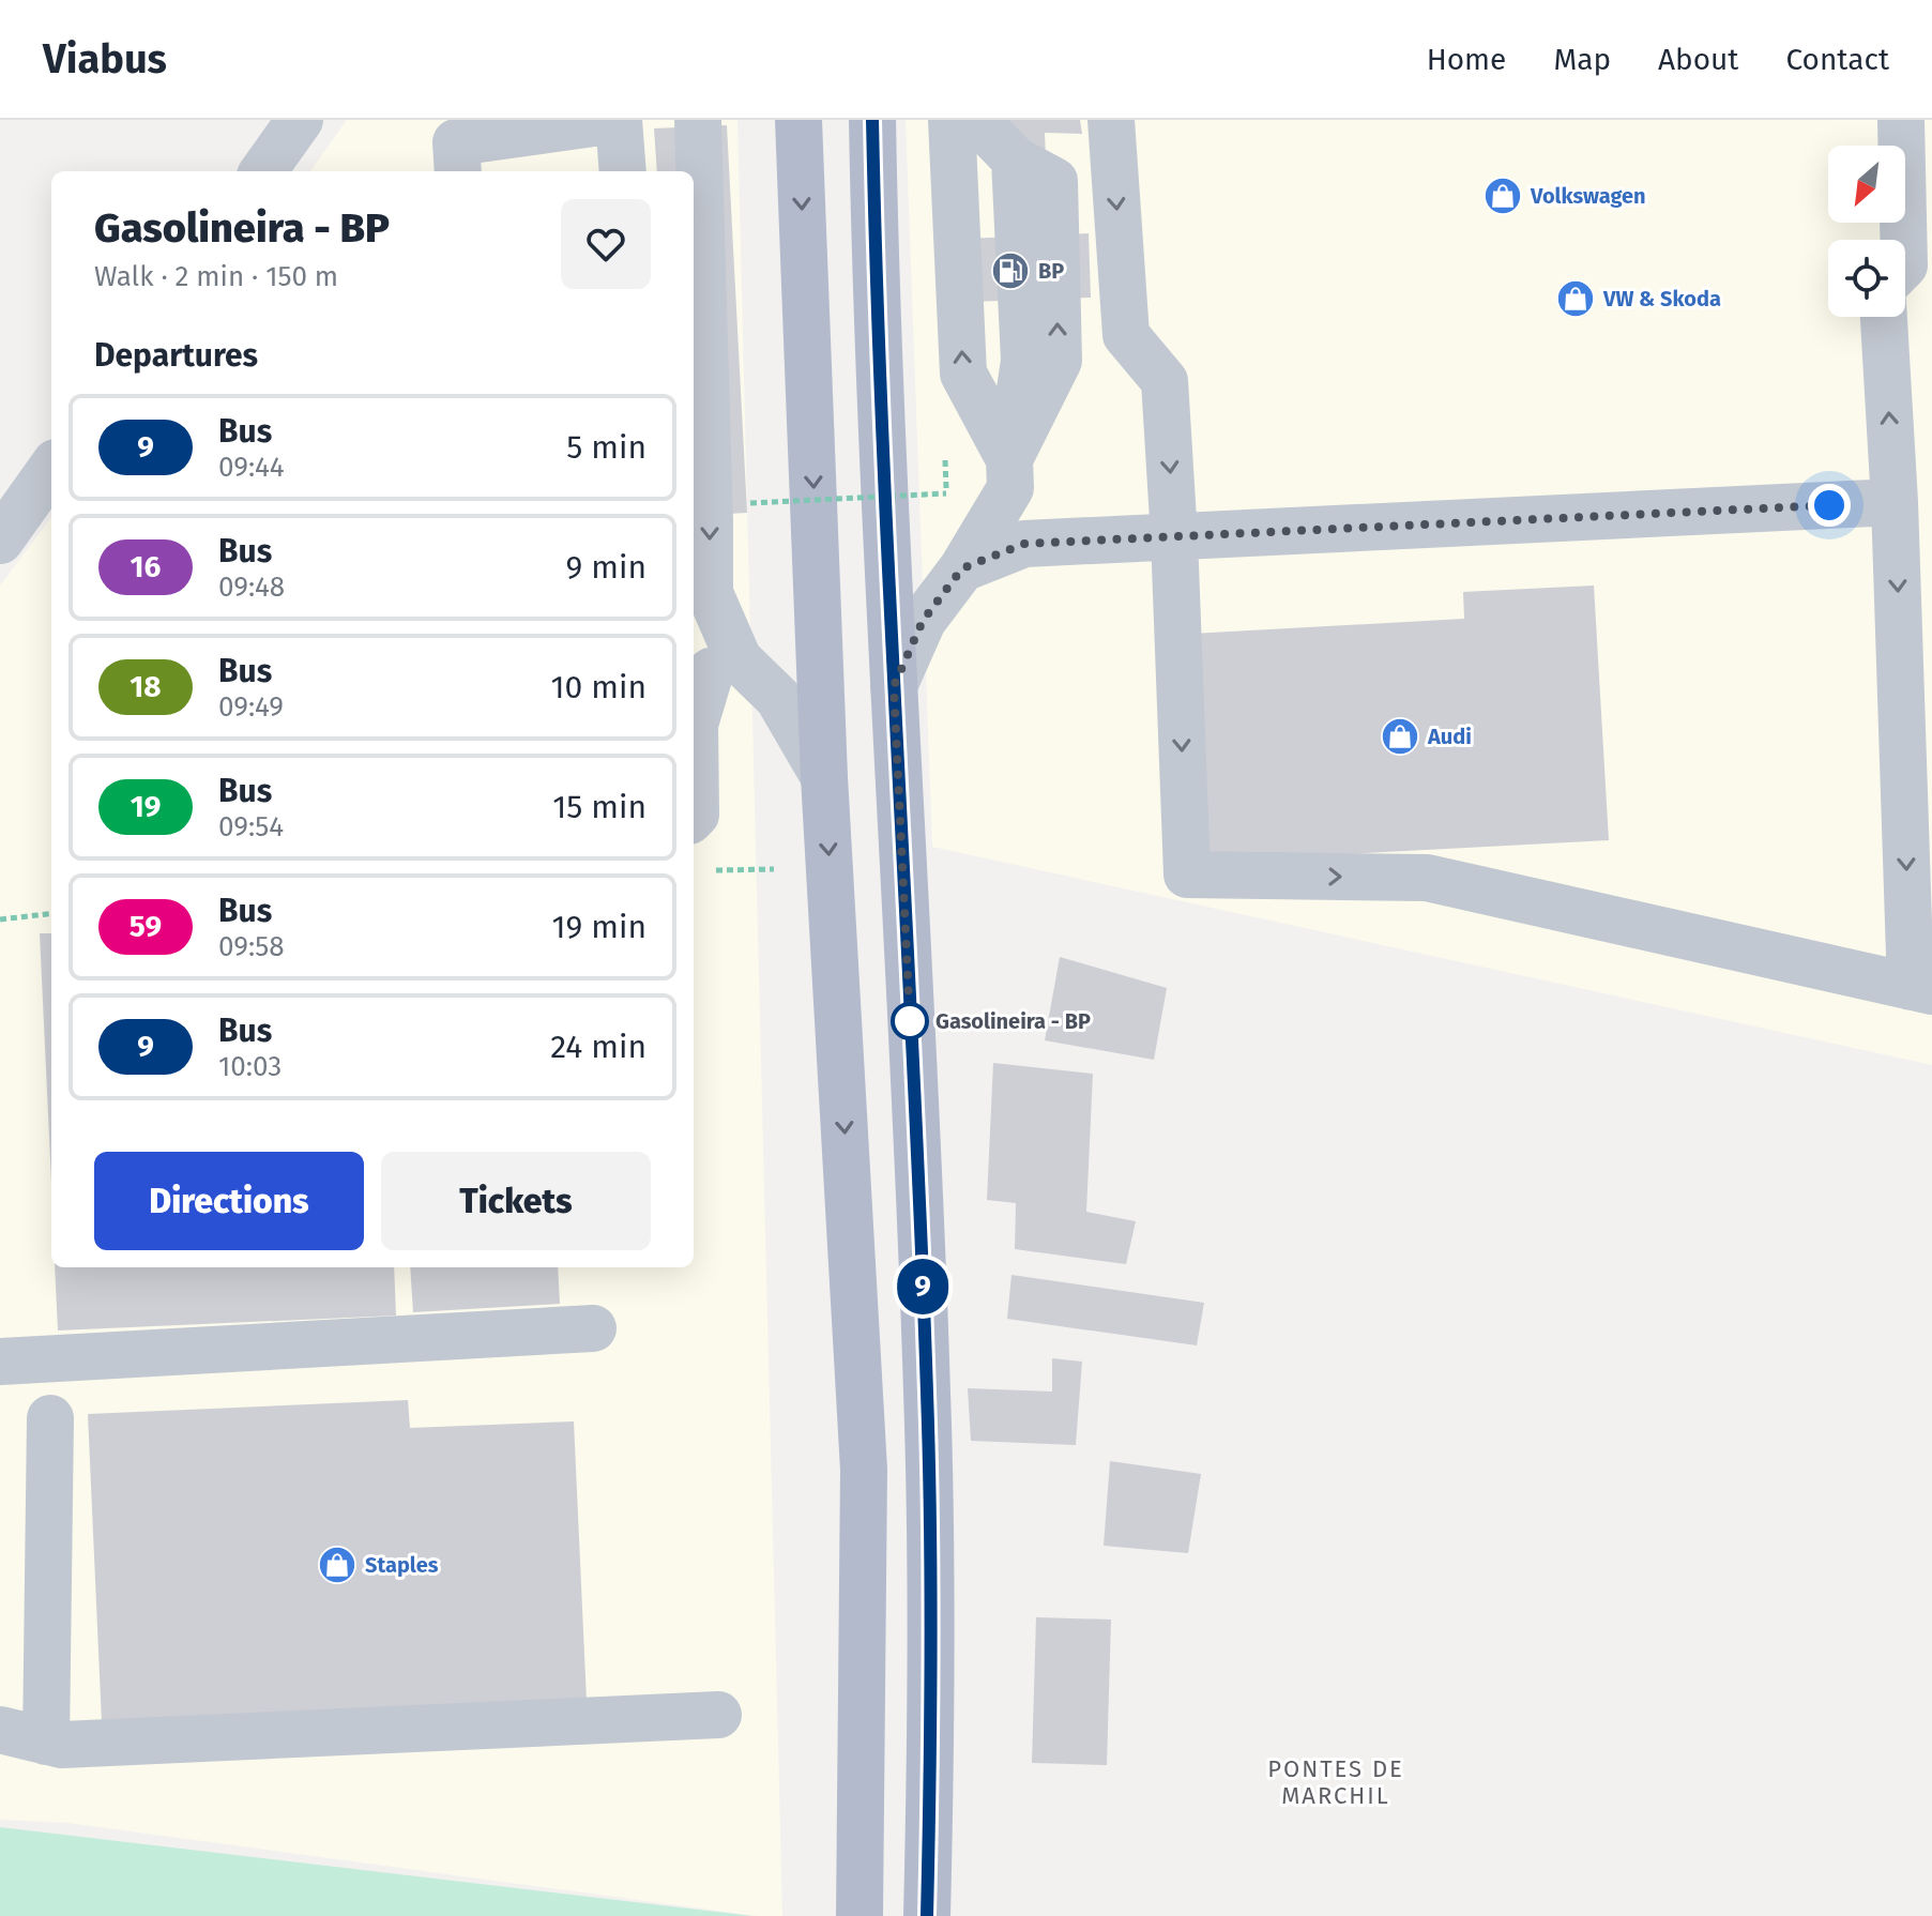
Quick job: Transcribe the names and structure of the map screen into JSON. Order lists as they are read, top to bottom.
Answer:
{
  "districts": ["PONTES DE MARCHIL"],
  "places": {
    "shop": [
      "Volkswagen",
      "VW & Skoda",
      "Audi",
      "Staples"
    ],
    "fuel station": ["BP"],
    "other": ["Gasolineira - BP"]
  },
  "lines": ["bus line 9"],
  "north": "bottom left",
  "page": {
    "header": "Viabus",
    "nav": [
      "Home",
      "Map",
      "About",
      "Contact"
    ],
    "on_map": "9",
    "heading": [
      ["Gasolineira - BP", "Walk · 2 min · 150 m"],
      "Departures"
    ],
    "list": [
      {
        "mark": "9",
        "name": "Bus",
        "note": "09:44",
        "value": "5 min"
      },
      {
        "mark": "16",
        "name": "Bus",
        "note": "09:48",
        "value": "9 min"
      },
      {
        "mark": "18",
        "name": "Bus",
        "note": "09:49",
        "value": "10 min"
      },
      {
        "mark": "19",
        "name": "Bus",
        "note": "09:54",
        "value": "15 min"
      },
      {
        "mark": "59",
        "name": "Bus",
        "note": "09:58",
        "value": "19 min"
      },
      {
        "mark": "9",
        "name": "Bus",
        "note": "10:03",
        "value": "24 min"
      }
    ],
    "buttons": ["Directions", "Tickets"]
  }
}
